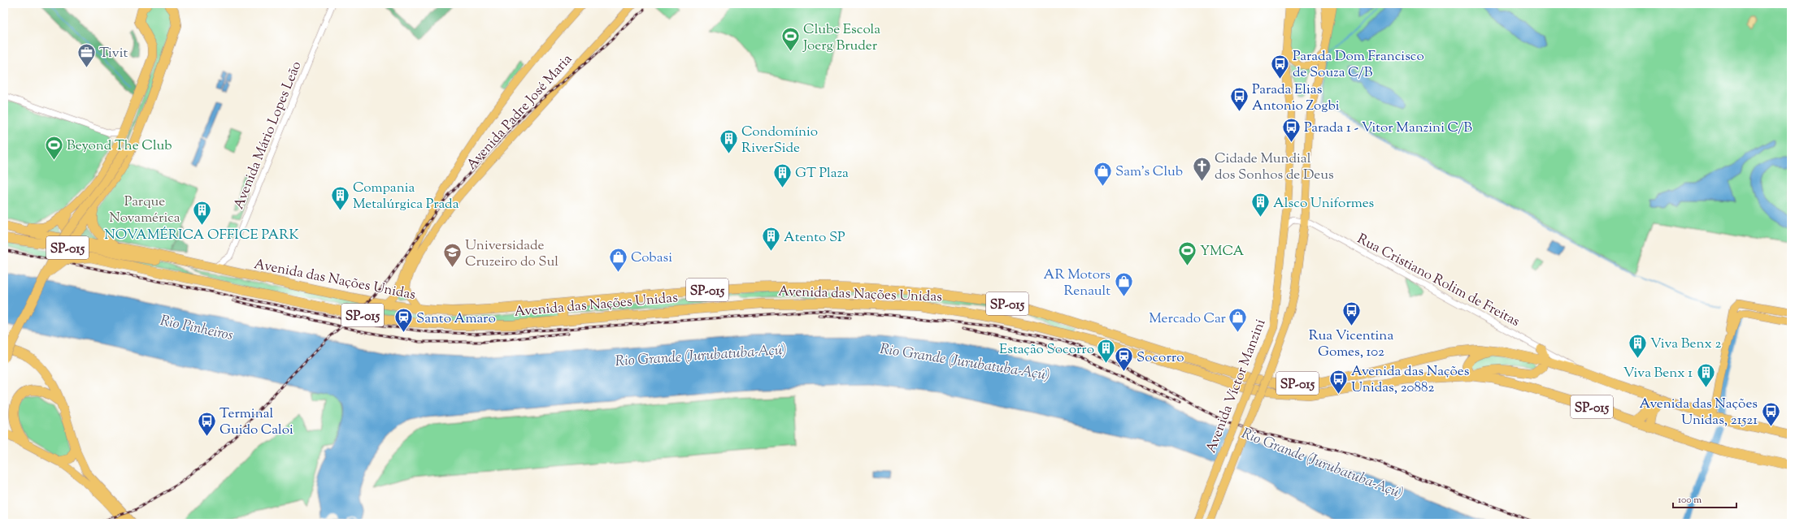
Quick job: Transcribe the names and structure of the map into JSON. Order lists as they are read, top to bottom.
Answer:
{
  "streets": {
    "highway": ["SP-015", "Avenida das Nações Unidas"],
    "main road": ["Avenida Padre José Maria", "Avenida Víctor Manzini"],
    "street": ["Avenida Mário Lopes Leão", "Rua Cristiano Rolim de Freitas"]
  },
  "crossings": [
    ["Avenida Padre José Maria", "Avenida das Nações Unidas"],
    ["Avenida Mário Lopes Leão", "Avenida das Nações Unidas"],
    ["SP-015", "Avenida das Nações Unidas"],
    ["SP-015", "Rua Cristiano Rolim de Freitas"],
    ["Avenida das Nações Unidas", "Rua Cristiano Rolim de Freitas"],
    ["Rua Cristiano Rolim de Freitas", "Avenida Víctor Manzini"]
  ],
  "water": ["Rio Pinheiros", "Rio Grande (Jurubatuba-Açú)"],
  "parks": ["Parque Novamérica"],
  "places": {
    "sports": ["Clube Escola Joerg Bruder", "Beyond The Club", "YMCA"],
    "office": ["Tivit"],
    "bus stop": [
      "Parada Dom Francisco de Souza C/B",
      "Parada Elias Antonio Zogbi",
      "Parada 1 - Vitor Manzini C/B",
      "Rua Vicentina Gomes, 102",
      "Avenida das Nações Unidas, 20882",
      "Avenida das Nações Unidas, 21521",
      "Terminal Guido Caloi"
    ],
    "building": [
      "Condomínio RiverSide",
      "GT Plaza",
      "Compania Metalúrgica Prada",
      "Alsco Uniformes",
      "NOVAMÉRICA OFFICE PARK",
      "Atento SP",
      "Viva Benx 2",
      "Estação Socorro",
      "Viva Benx 1"
    ],
    "church": ["Cidade Mundial dos Sonhos de Deus"],
    "shop": [
      "Sam's Club",
      "Cobasi",
      "AR Motors Renault",
      "Mercado Car"
    ],
    "school or university": ["Universidade Cruzeiro do Sul"],
    "station": ["Santo Amaro", "Socorro"]
  },
  "scale_bar": "100 m"
}
